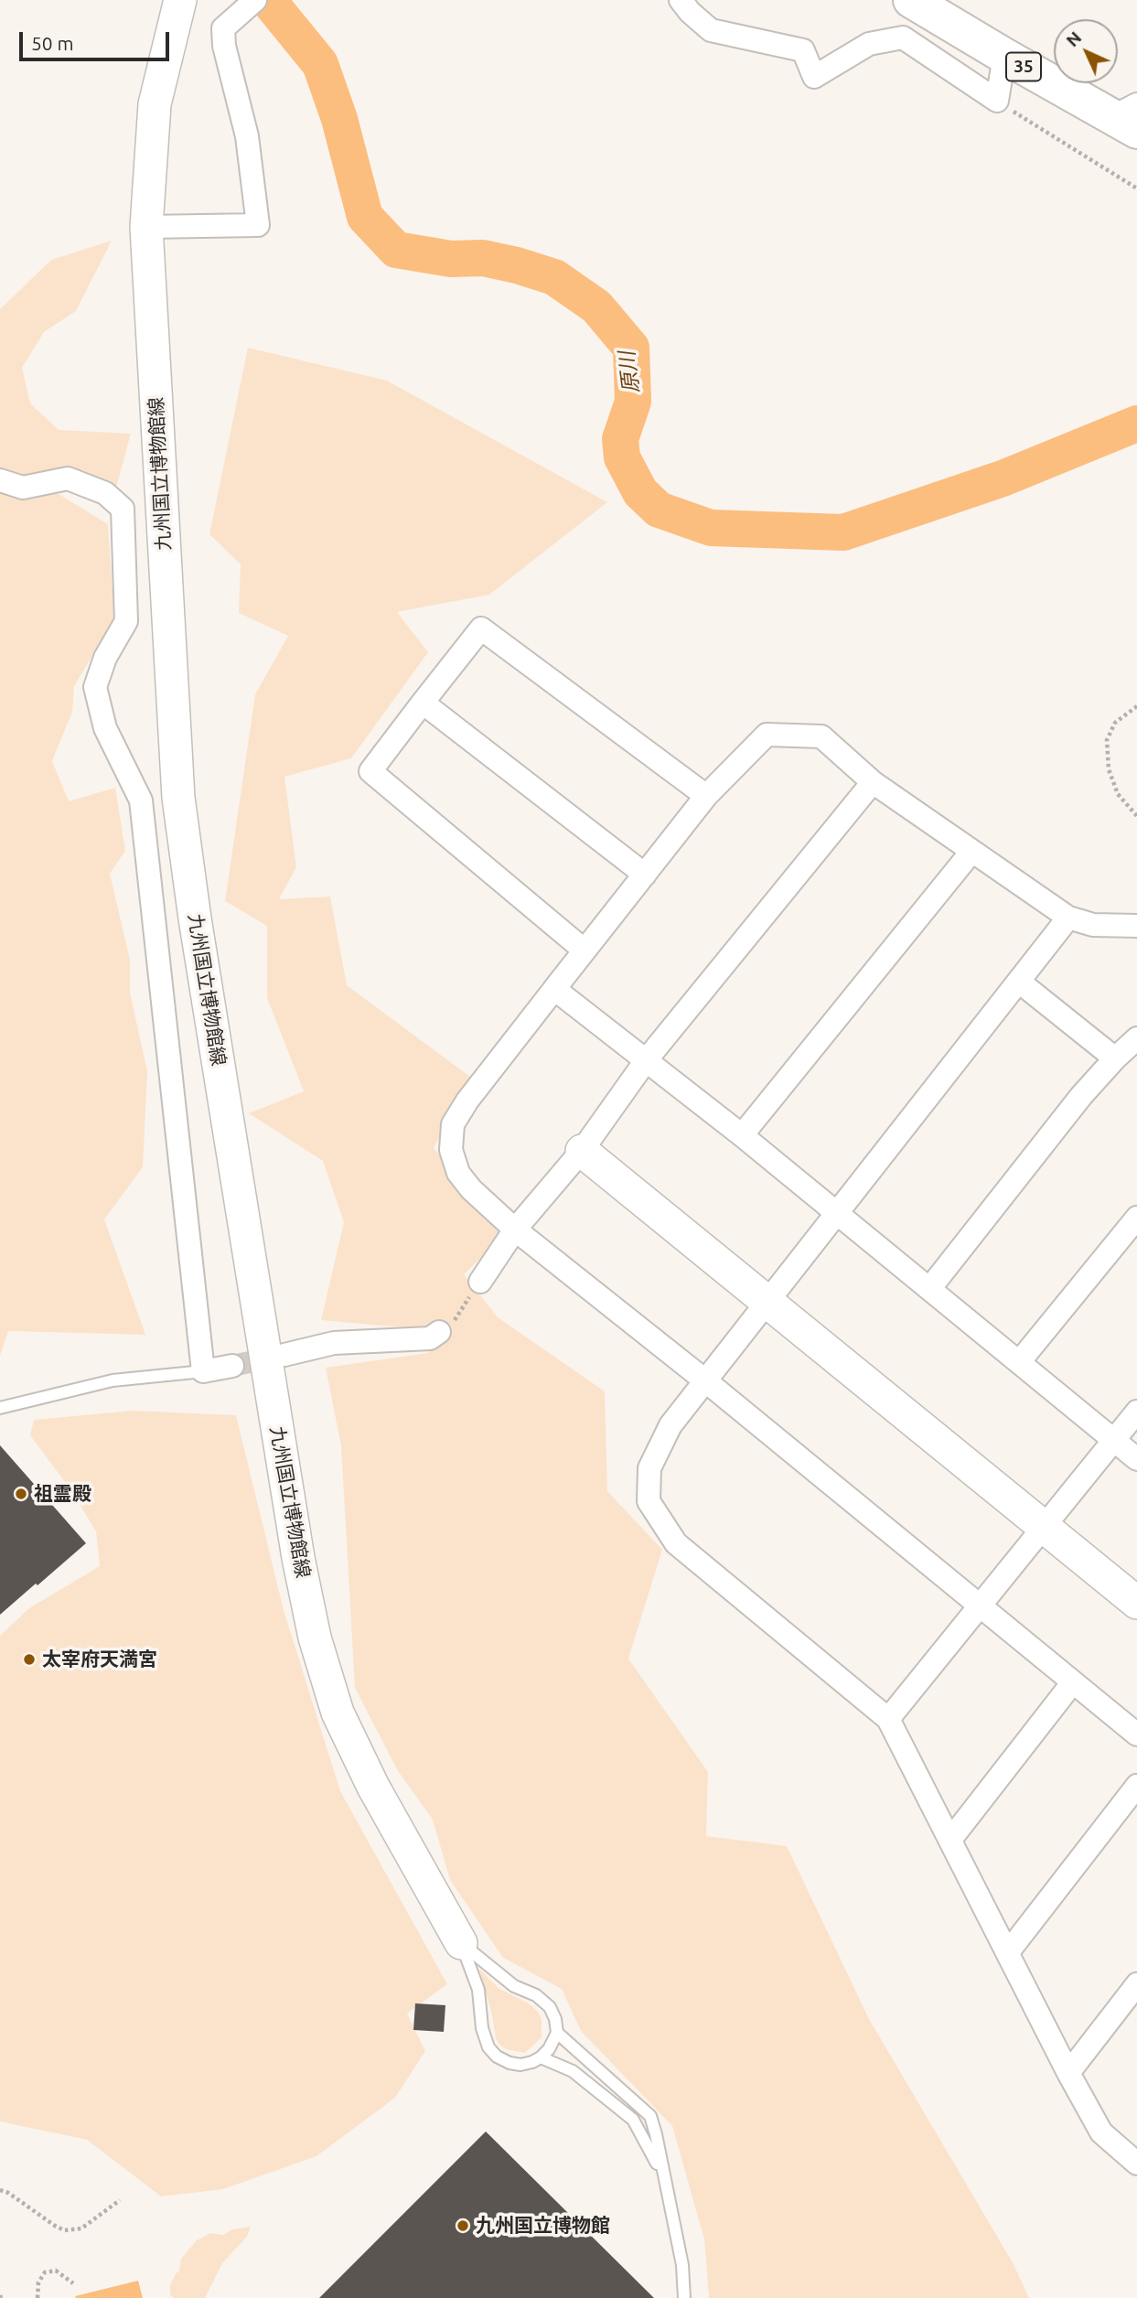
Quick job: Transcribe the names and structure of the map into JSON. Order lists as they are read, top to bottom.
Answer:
{
  "streets": {
    "main road": ["35", "九州国立博物館線"]
  },
  "water": ["原川"],
  "places": ["祖霊殿", "太宰府天満宮", "九州国立博物館"],
  "scale_bar": "50 m",
  "north": "top left"
}
